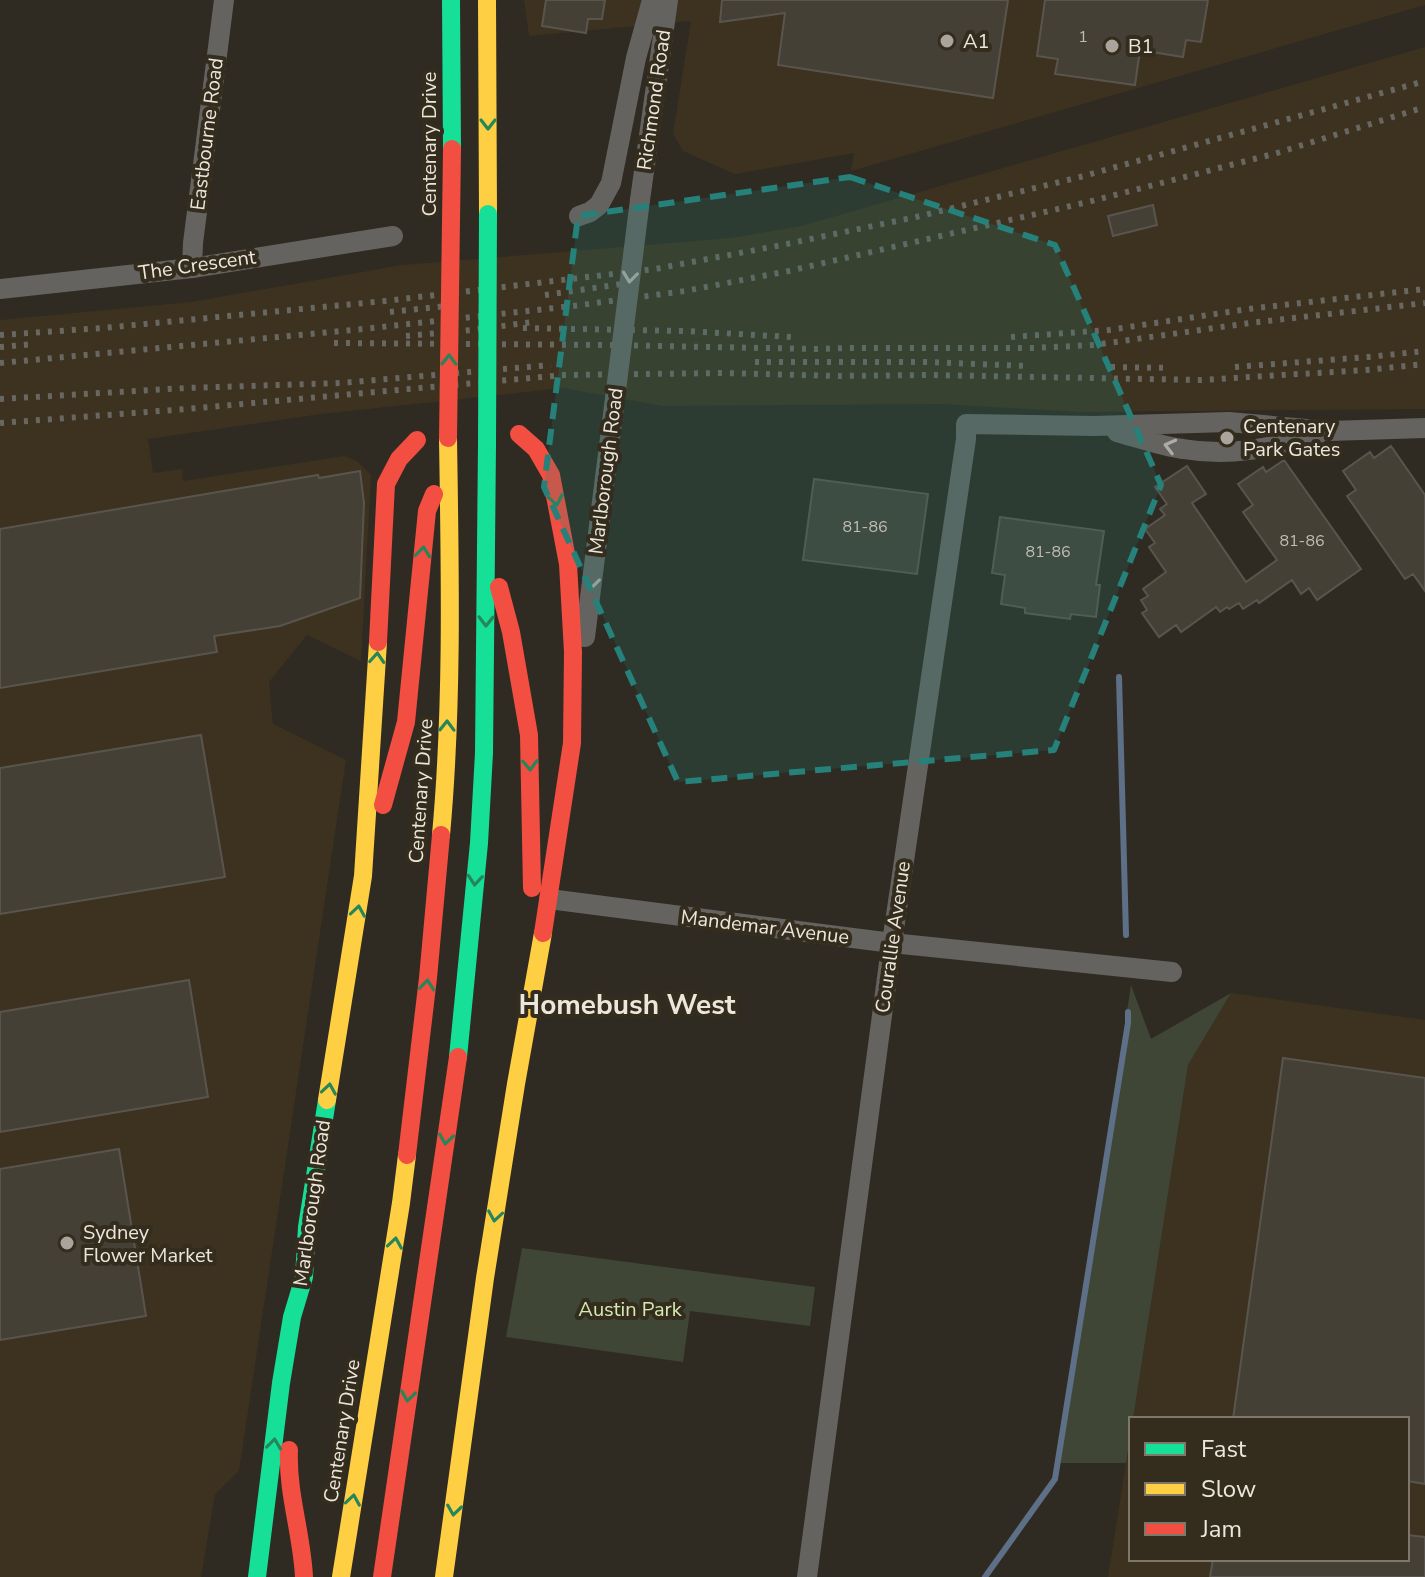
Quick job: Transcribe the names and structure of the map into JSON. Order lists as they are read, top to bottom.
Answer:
{
  "streets": {
    "highway": ["Centenary Drive", "Marlborough Road"],
    "street": [
      "Richmond Road",
      "Eastbourne Road",
      "The Crescent",
      "Mandemar Avenue",
      "Courallie Avenue"
    ]
  },
  "crossings": [
    ["Richmond Road", "Marlborough Road"],
    ["Eastbourne Road", "The Crescent"],
    ["Mandemar Avenue", "Courallie Avenue"]
  ],
  "districts": ["Homebush West"],
  "parks": ["Austin Park"],
  "places": [
    "A1",
    "B1",
    "Centenary Park Gates",
    "Sydney Flower Market"
  ],
  "house_numbers": [
    "1",
    "81-86",
    "81-86",
    "81-86"
  ],
  "legend": ["Fast", "Slow", "Jam"]
}
